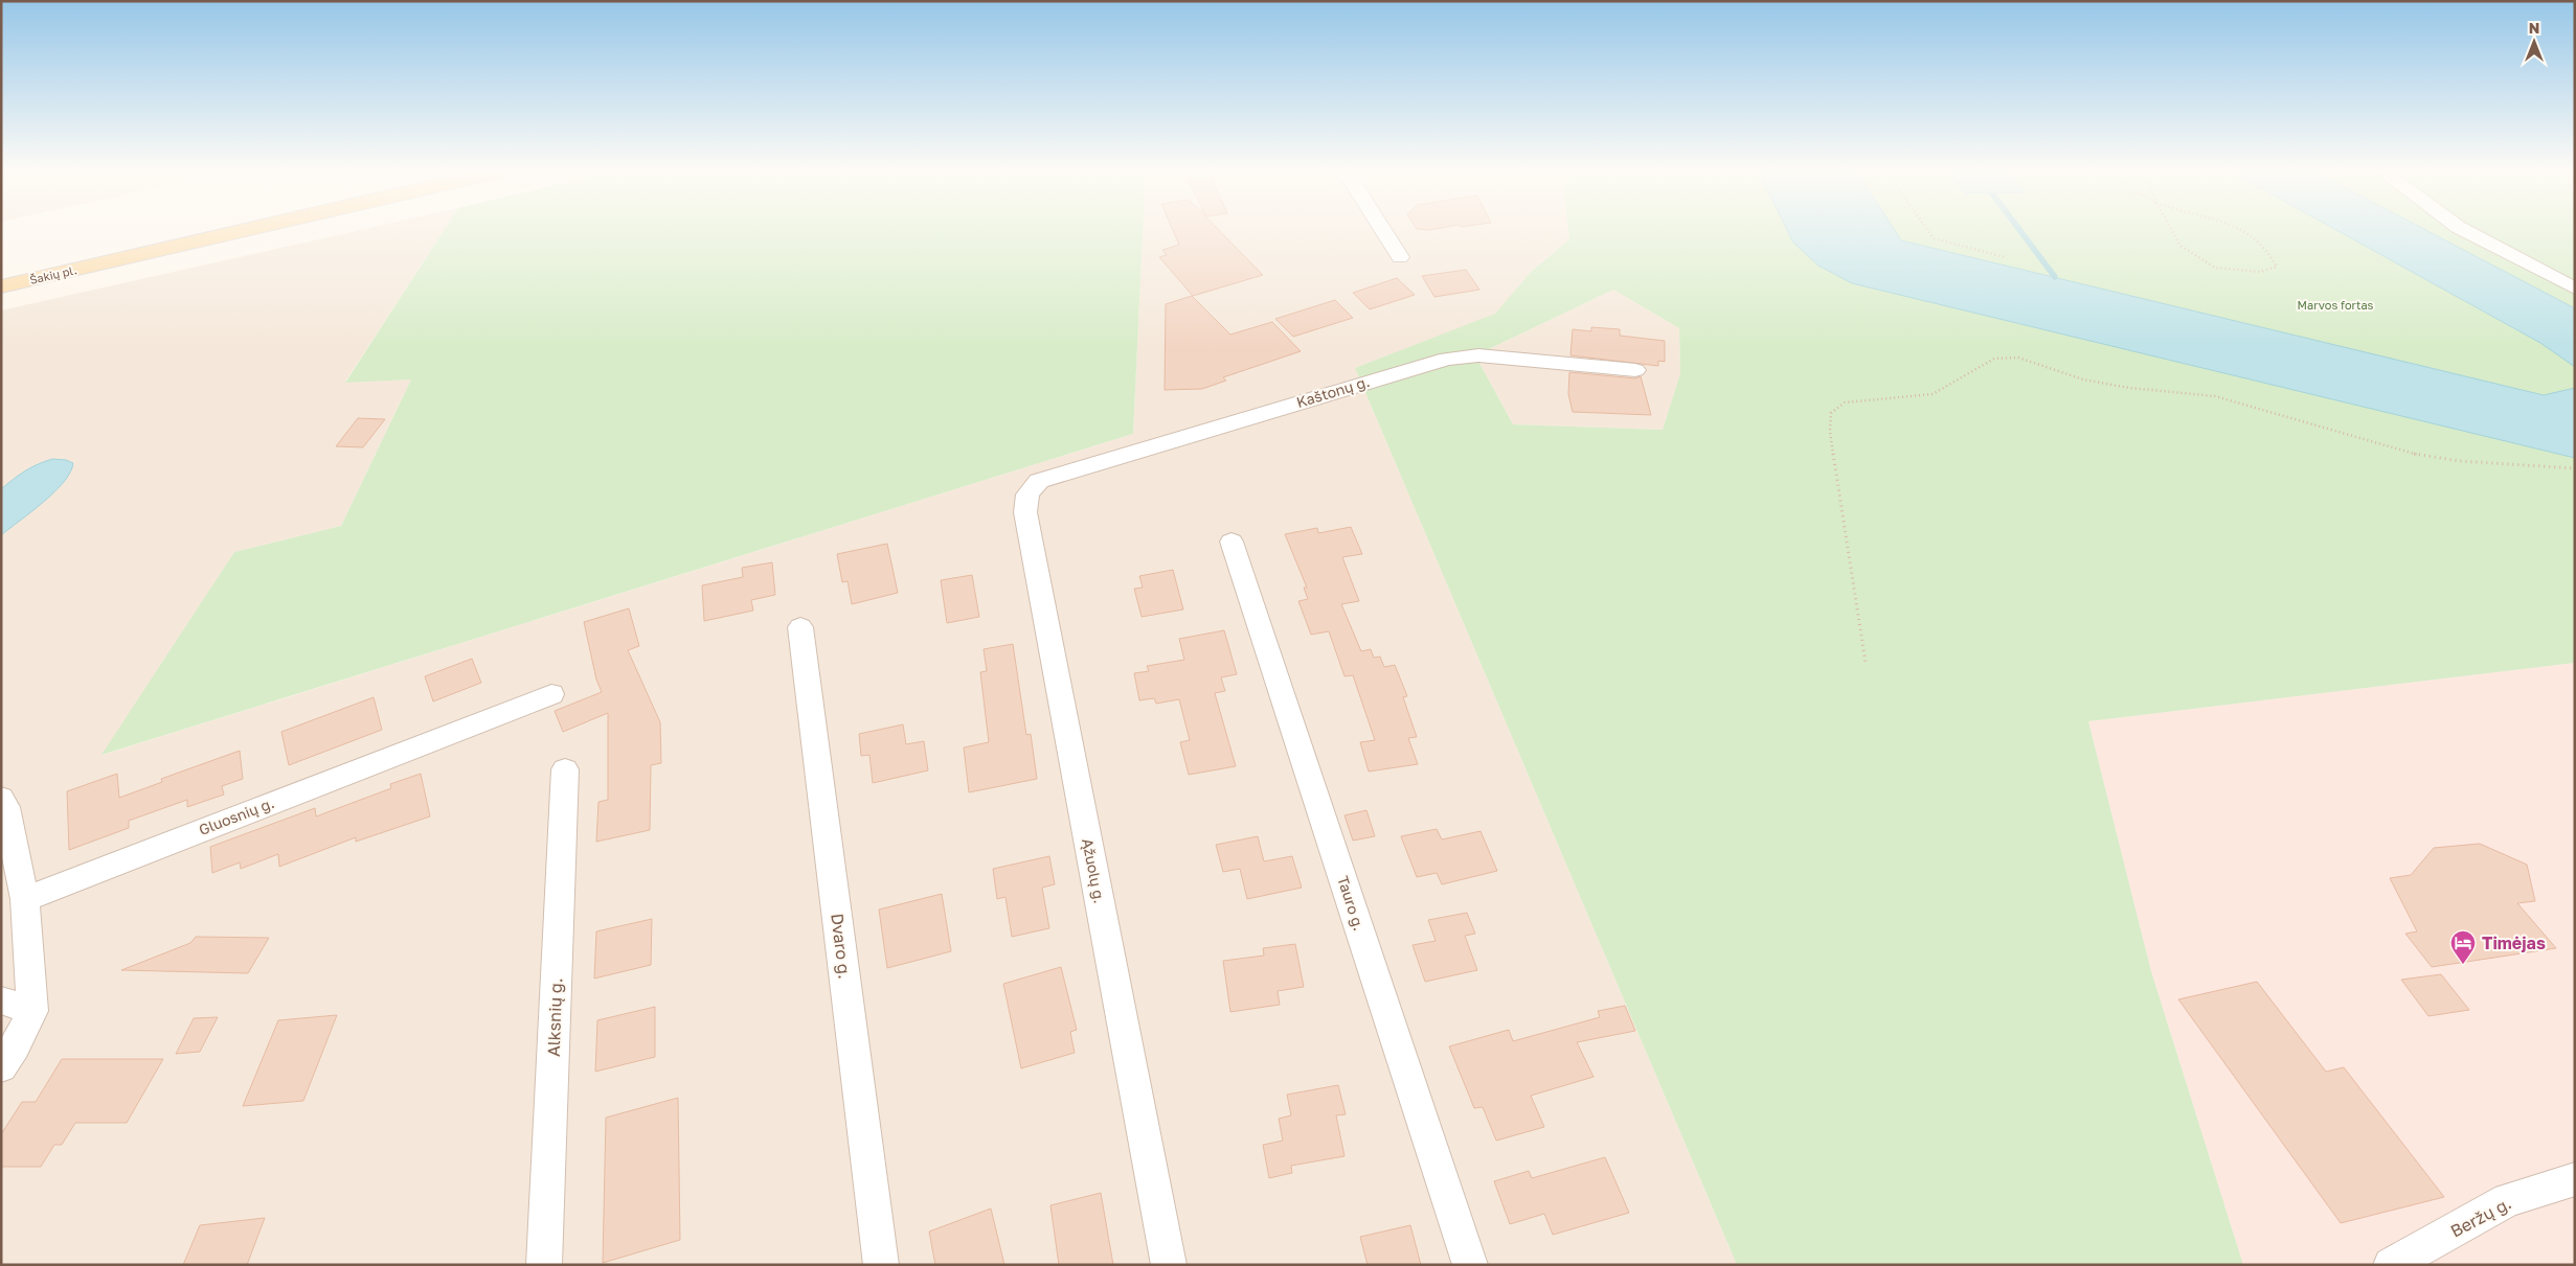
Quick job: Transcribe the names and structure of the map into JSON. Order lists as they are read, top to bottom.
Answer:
{
  "streets": {
    "main road": ["Šakių pl."],
    "street": [
      "Kaštonų g.",
      "Gluosnių g.",
      "Ąžuolų g.",
      "Tauro g.",
      "Dvaro g.",
      "Alksnių g.",
      "Beržų g."
    ]
  },
  "crossings": [
    ["Kaštonų g.", "Ąžuolų g."]
  ],
  "parks": ["Marvos fortas"],
  "places": {
    "hotel": ["Timėjas"]
  },
  "north": "top"
}
